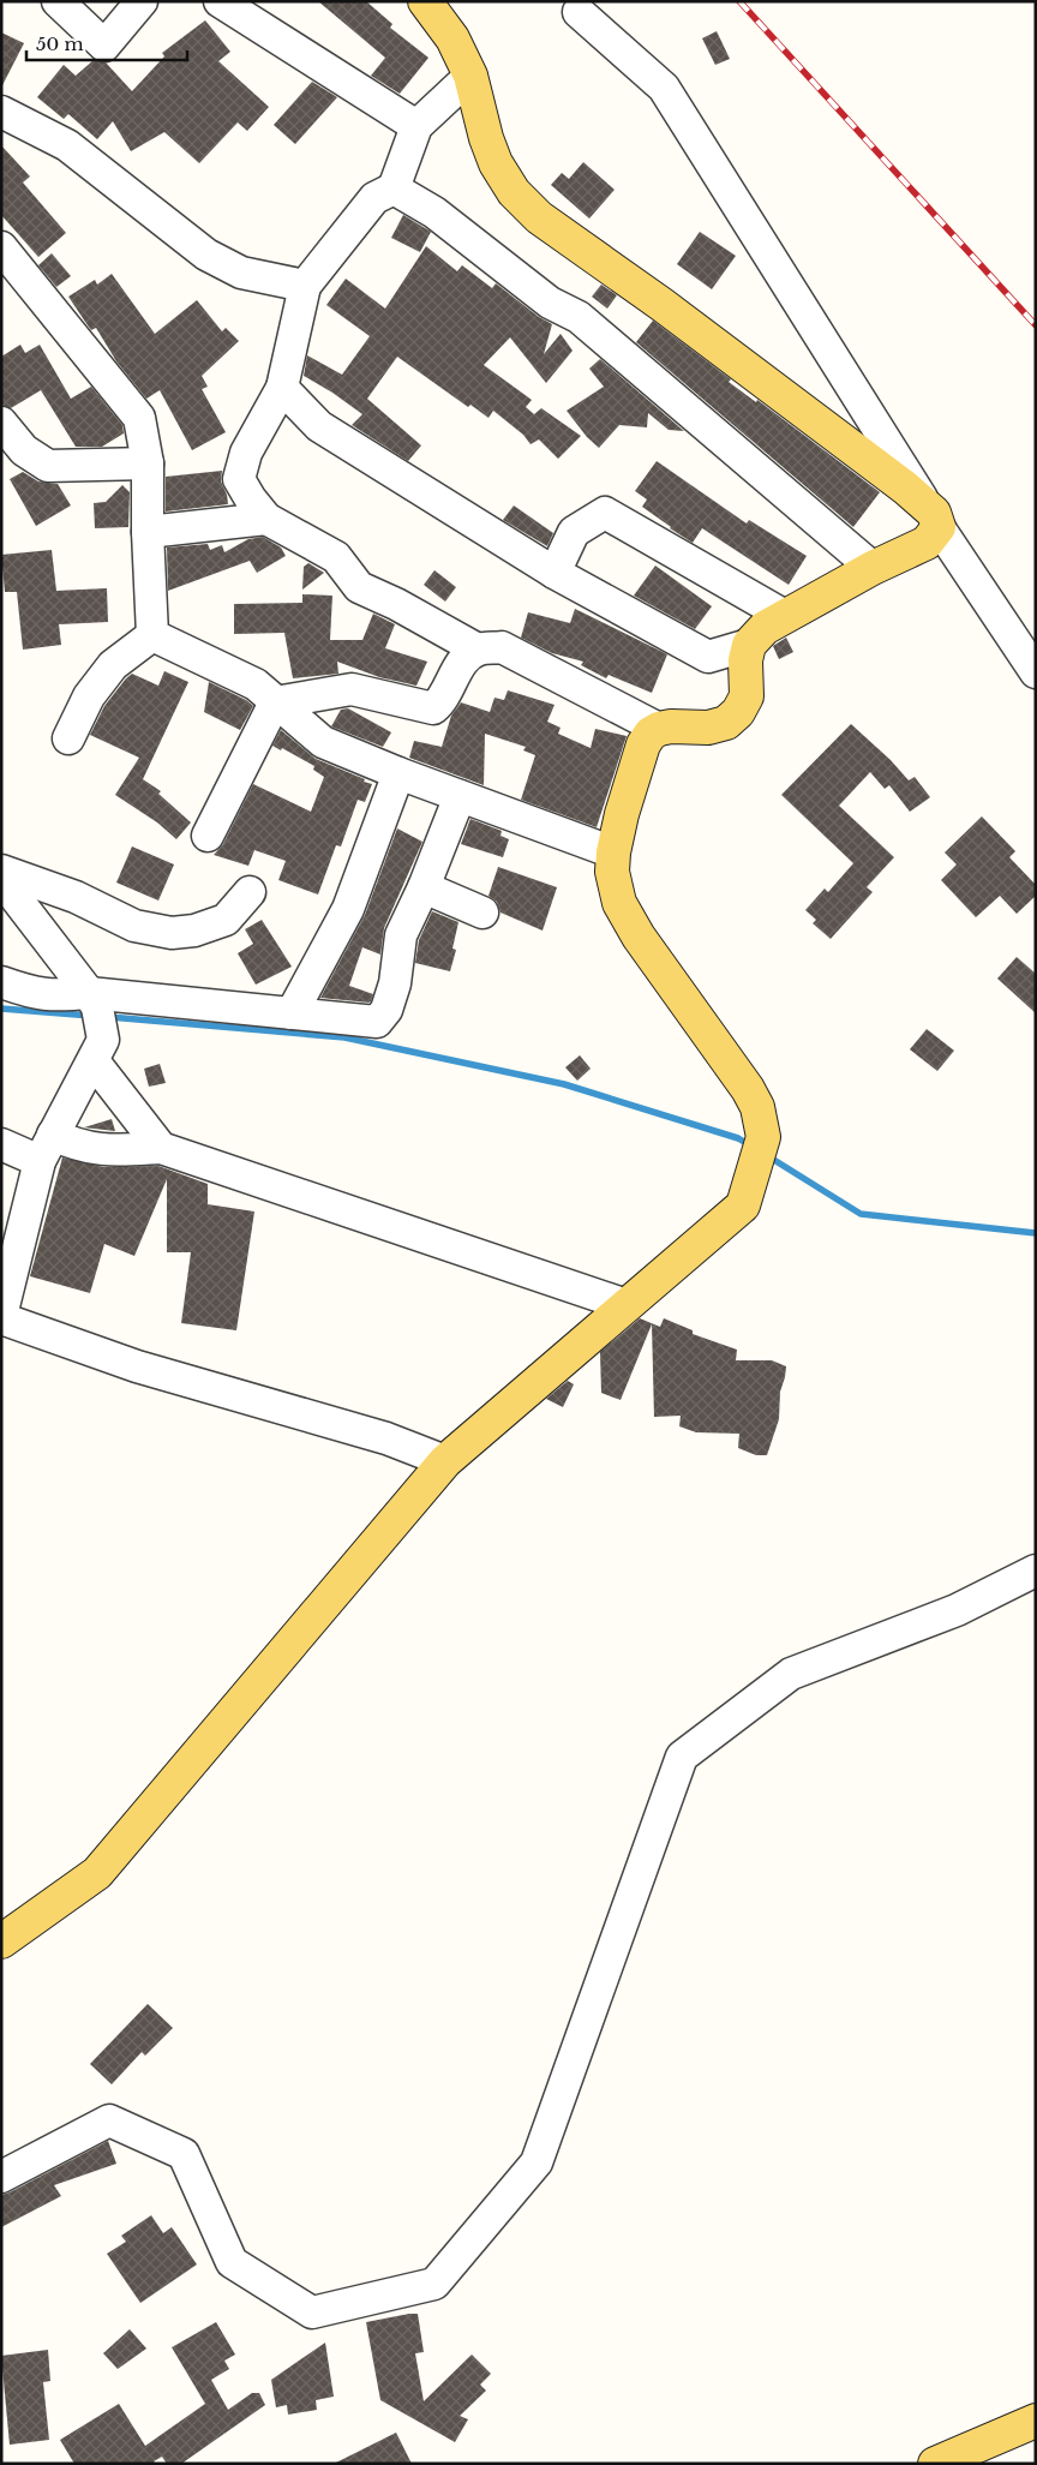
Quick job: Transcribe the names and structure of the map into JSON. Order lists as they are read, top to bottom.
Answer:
{
  "scale_bar": "50 m"
}
